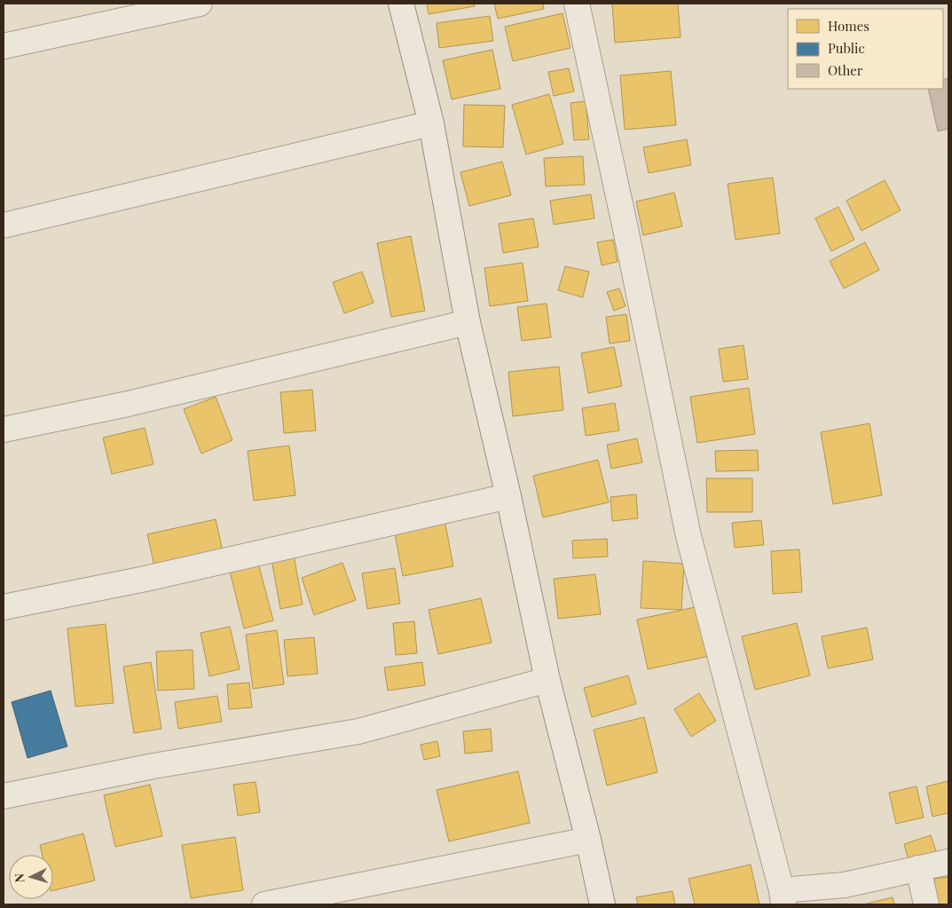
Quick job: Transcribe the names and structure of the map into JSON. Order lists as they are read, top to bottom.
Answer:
{
  "legend": ["Homes", "Public", "Other"],
  "north": "left"
}
